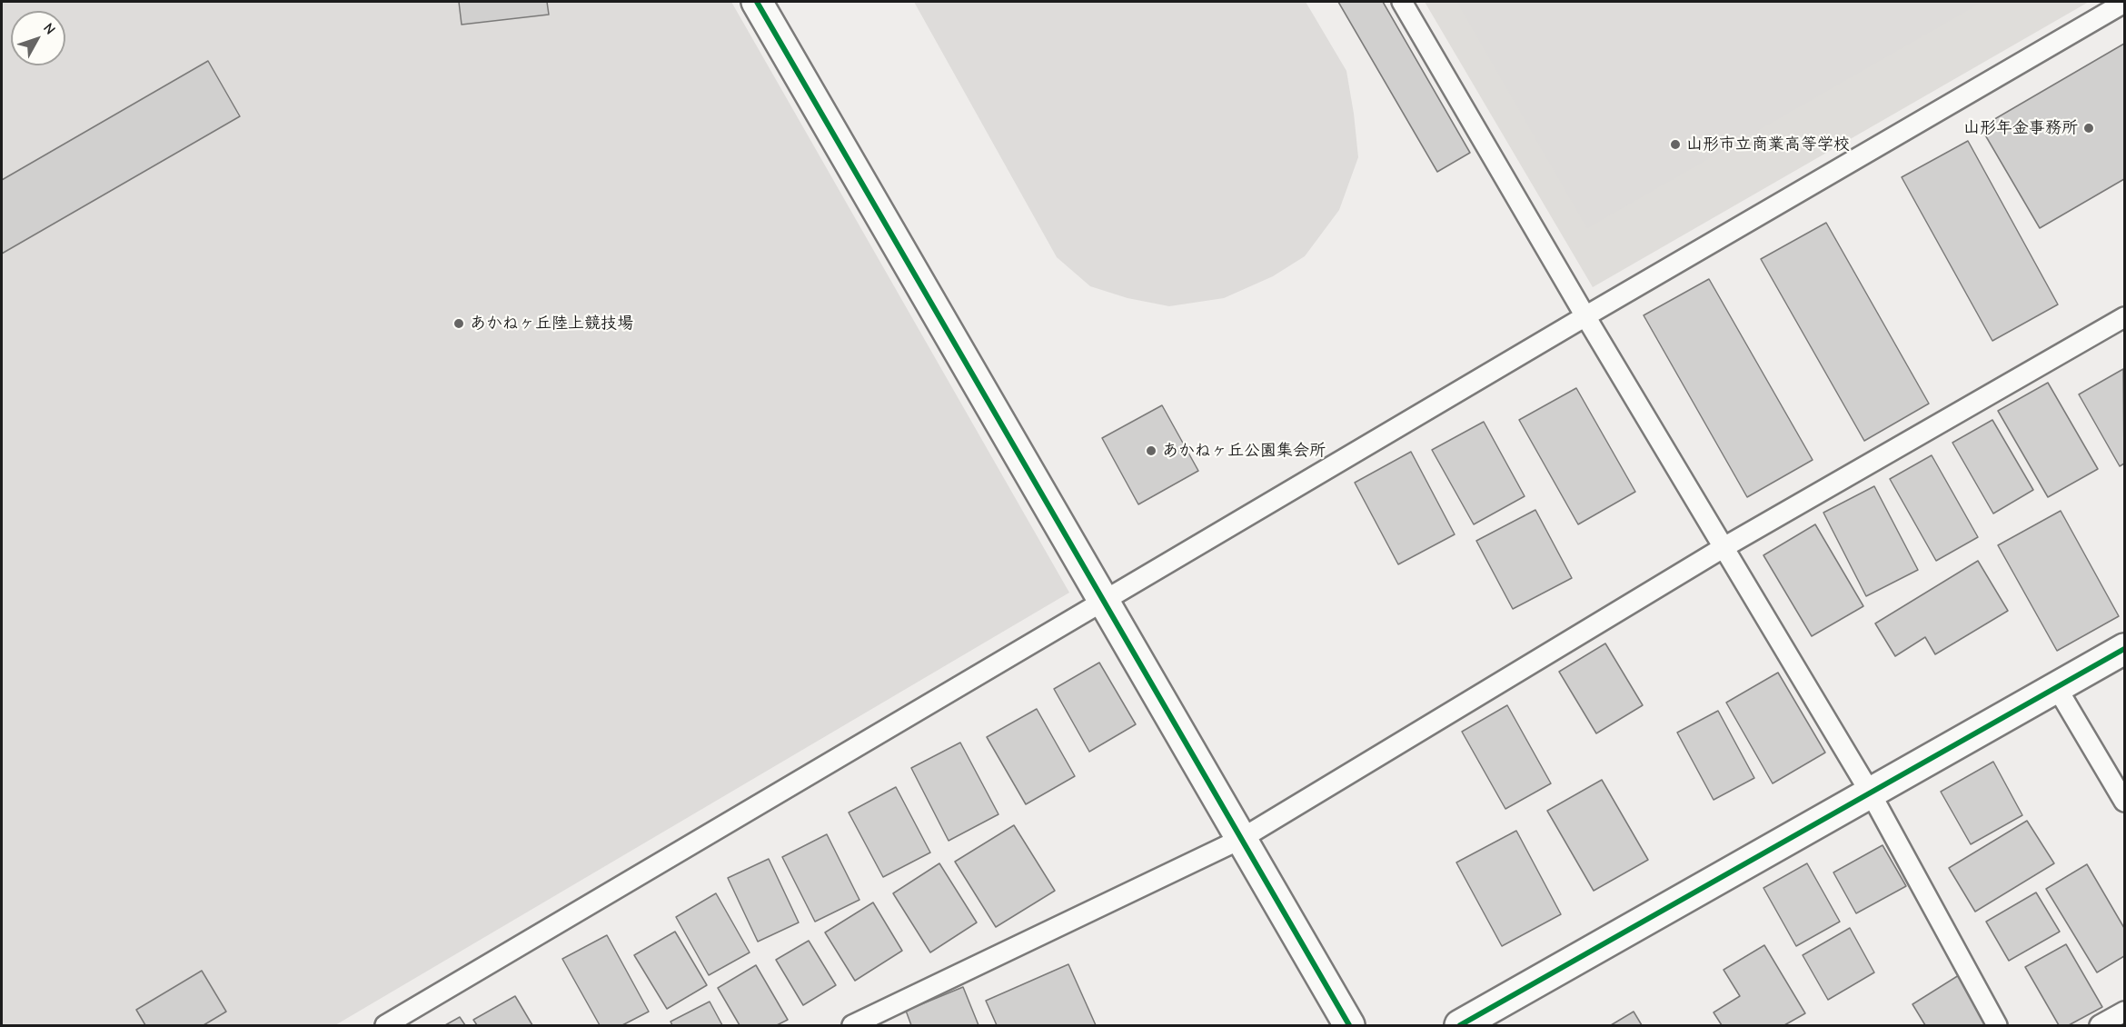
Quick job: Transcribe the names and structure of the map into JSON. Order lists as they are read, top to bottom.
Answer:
{
  "places": [
    "山形年金事務所",
    "山形市立商業高等学校",
    "あかねヶ丘陸上競技場",
    "あかねヶ丘公園集会所"
  ],
  "north": "top right"
}
